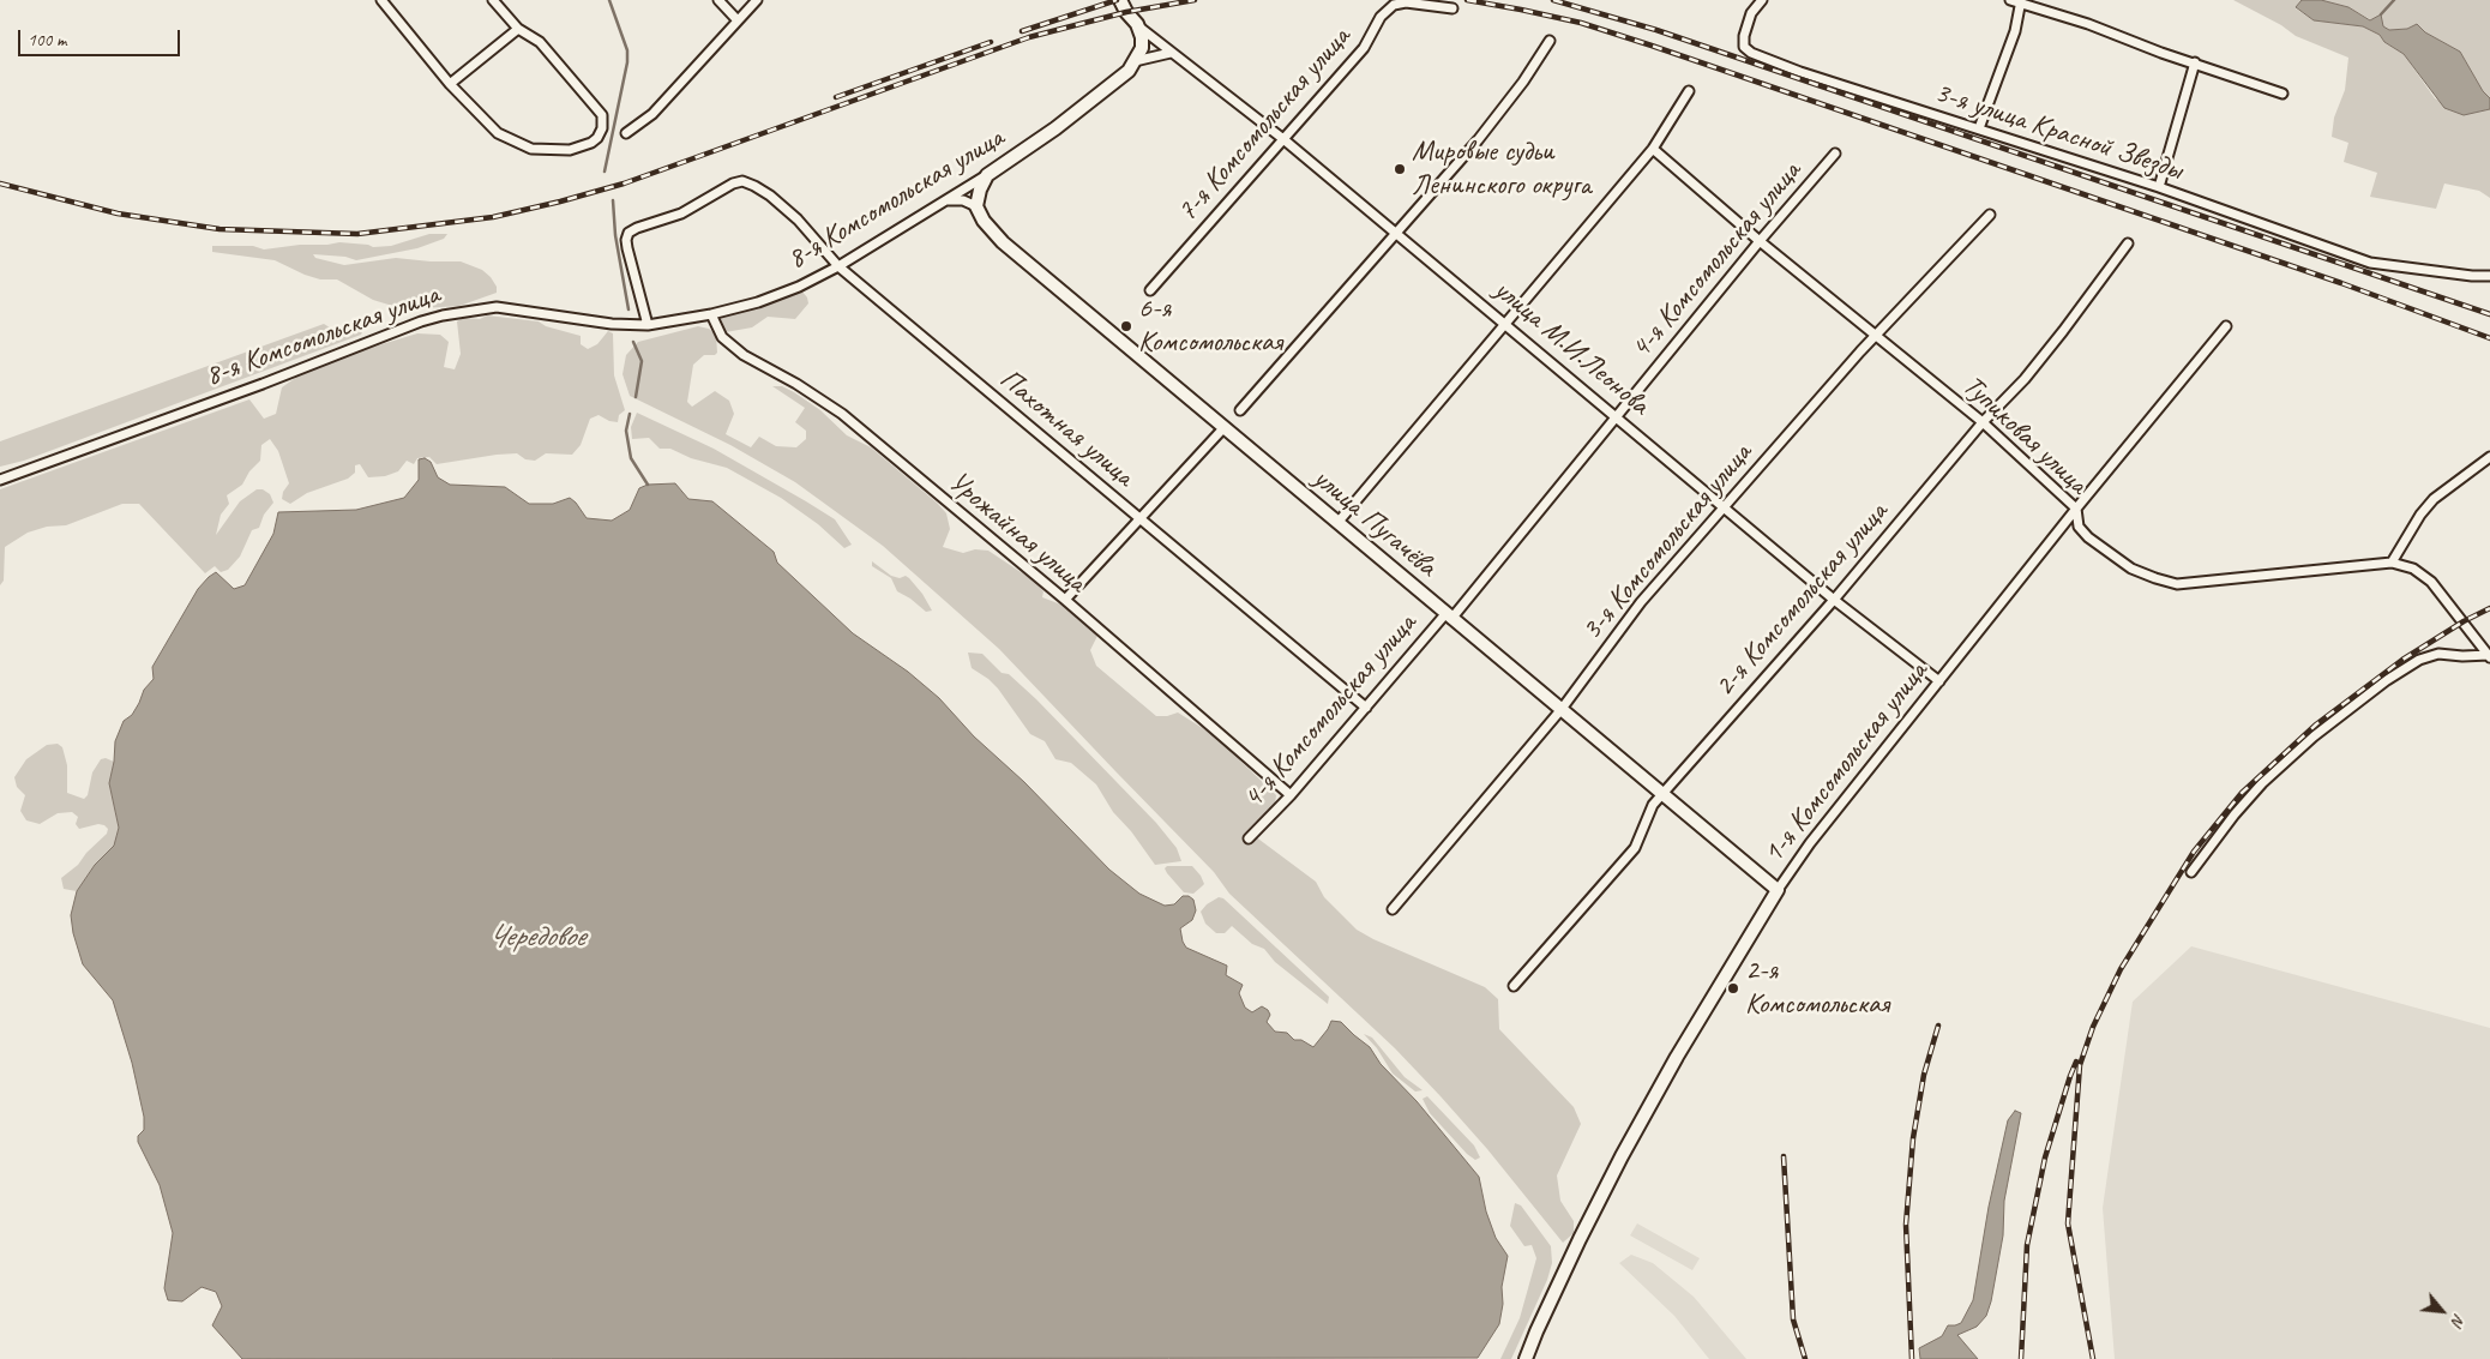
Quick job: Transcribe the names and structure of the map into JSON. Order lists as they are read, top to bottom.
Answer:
{
  "streets": {
    "main road": [
      "8-я Комсомольская улица",
      "улица М.И.Леонова",
      "улица Пугачёва",
      "1-я Комсомольская улица"
    ],
    "street": [
      "7-я Комсомольская улица",
      "3-я улица Красной Звезды",
      "4-я Комсомольская улица",
      "Пахотная улица",
      "Тупиковая улица",
      "Урожайная улица",
      "3-я Комсомольская улица",
      "2-я Комсомольская улица"
    ]
  },
  "crossings": [
    ["7-я Комсомольская улица", "улица М.И.Леонова"],
    ["8-я Комсомольская улица", "Пахотная улица"],
    ["8-я Комсомольская улица", "Урожайная улица"],
    ["4-я Комсомольская улица", "улица М.И.Леонова"],
    ["4-я Комсомольская улица", "Пахотная улица"],
    ["4-я Комсомольская улица", "Тупиковая улица"],
    ["4-я Комсомольская улица", "улица Пугачёва"],
    ["4-я Комсомольская улица", "Урожайная улица"],
    ["улица М.И.Леонова", "3-я Комсомольская улица"],
    ["улица М.И.Леонова", "2-я Комсомольская улица"],
    ["улица М.И.Леонова", "1-я Комсомольская улица"],
    ["Тупиковая улица", "3-я Комсомольская улица"],
    ["Тупиковая улица", "2-я Комсомольская улица"],
    ["Тупиковая улица", "1-я Комсомольская улица"],
    ["улица Пугачёва", "3-я Комсомольская улица"],
    ["улица Пугачёва", "2-я Комсомольская улица"],
    ["улица Пугачёва", "1-я Комсомольская улица"]
  ],
  "water": ["Чередовое"],
  "places": ["Мировые судьи Ленинского округа", "6-я Комсомольская", "2-я Комсомольская"],
  "scale_bar": "100 m",
  "north": "bottom right"
}
